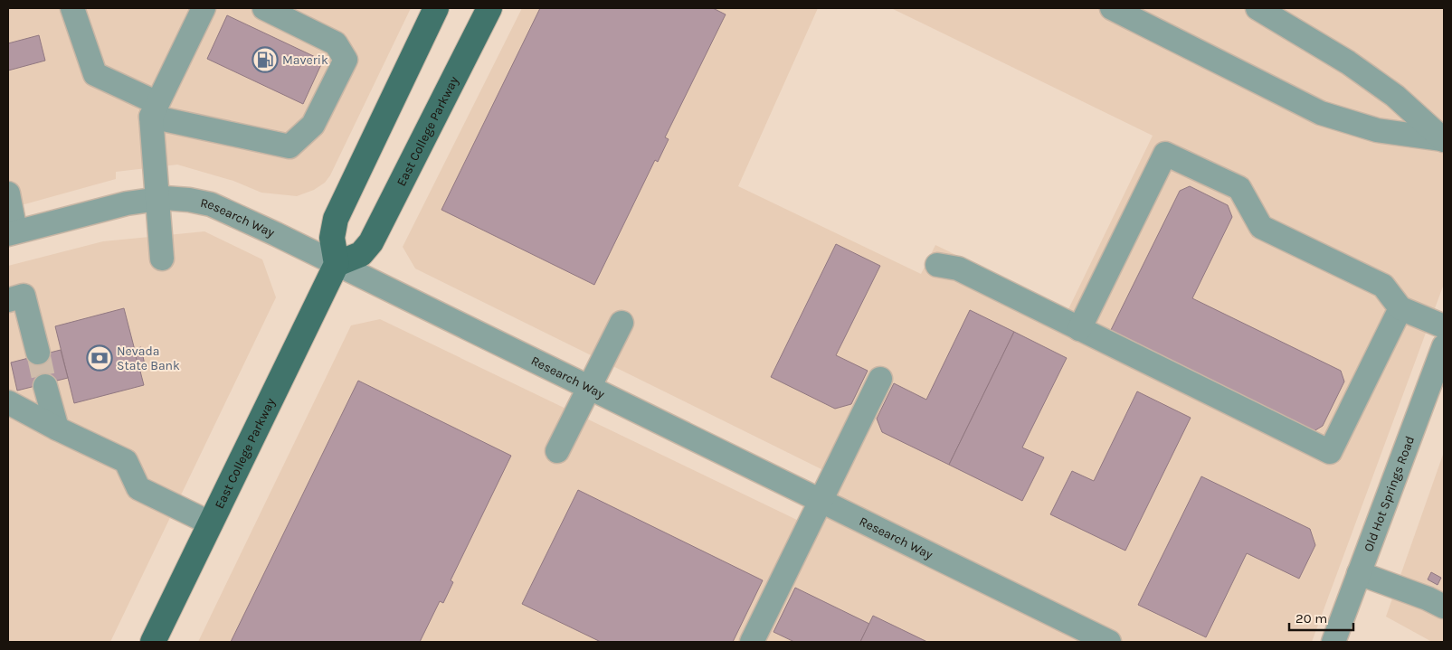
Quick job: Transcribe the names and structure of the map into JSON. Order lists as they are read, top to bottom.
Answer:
{
  "streets": {
    "main road": ["East College Parkway"],
    "street": ["Research Way", "Old Hot Springs Road"]
  },
  "crossings": [
    ["East College Parkway", "Research Way"]
  ],
  "places": {
    "fuel station": ["Maverik"],
    "bank": ["Nevada State Bank"]
  },
  "scale_bar": "20 m"
}
